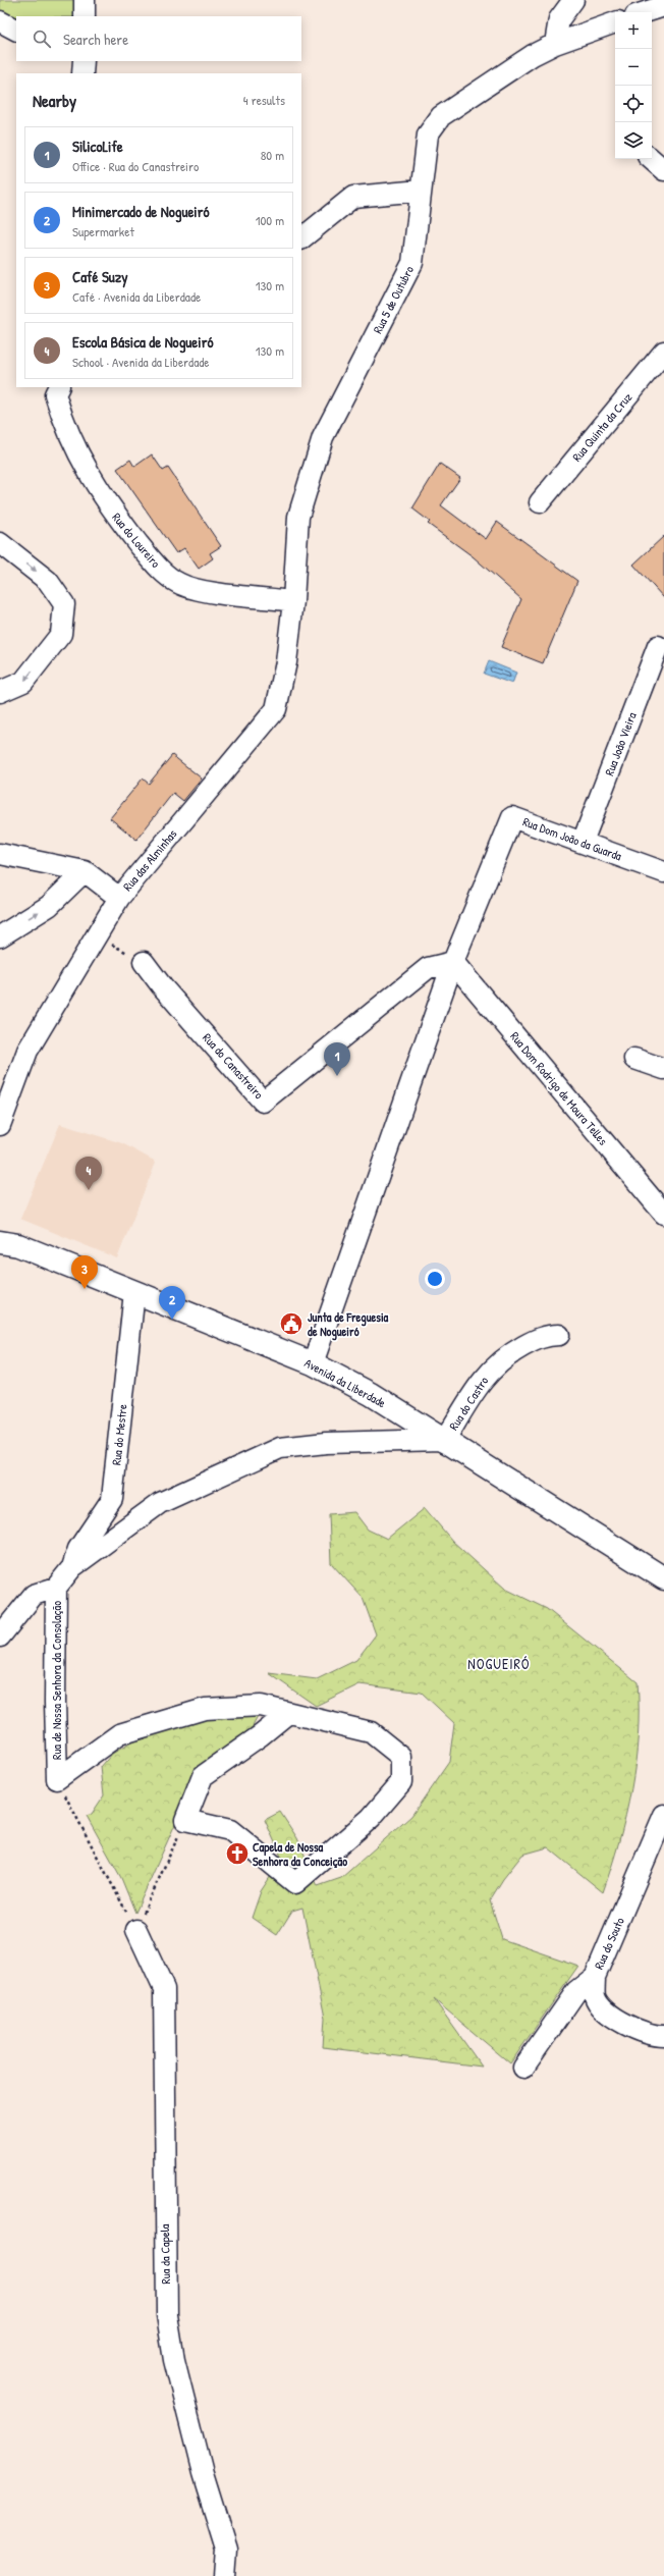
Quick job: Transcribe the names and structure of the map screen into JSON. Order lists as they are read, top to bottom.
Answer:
{
  "streets": {
    "street": [
      "Rua 5 de Outubro",
      "Rua Quinta da Cruz",
      "Rua do Loureiro",
      "Rua João Vieira",
      "Rua Dom João da Guarda",
      "Rua das Alminhas",
      "Rua do Canastreiro",
      "Rua Dom Rodrigo de Moura Telles",
      "Avenida da Liberdade",
      "Rua do Castro",
      "Rua do Mestre",
      "Rua de Nossa Senhora da Consolação",
      "Rua do Souto",
      "Rua da Capela"
    ]
  },
  "crossings": [
    ["Rua 5 de Outubro", "Rua do Loureiro"],
    ["Rua 5 de Outubro", "Rua das Alminhas"],
    ["Rua do Loureiro", "Rua das Alminhas"],
    ["Rua João Vieira", "Rua Dom João da Guarda"],
    ["Rua Dom João da Guarda", "Rua do Canastreiro"],
    ["Rua Dom João da Guarda", "Rua Dom Rodrigo de Moura Telles"],
    ["Rua do Canastreiro", "Rua Dom Rodrigo de Moura Telles"],
    ["Avenida da Liberdade", "Rua do Castro"],
    ["Avenida da Liberdade", "Rua do Mestre"],
    ["Avenida da Liberdade", "Rua de Nossa Senhora da Consolação"],
    ["Rua do Castro", "Rua de Nossa Senhora da Consolação"],
    ["Rua do Mestre", "Rua de Nossa Senhora da Consolação"]
  ],
  "districts": ["NOGUEIRÓ"],
  "places": {
    "public building": ["Junta de Freguesia de Nogueiró"],
    "church": ["Capela de Nossa Senhora da Conceição"]
  },
  "page": {
    "map_buttons": ["+", "−"],
    "search": "Search here",
    "heading": ["Nearby", "4 results"],
    "list": [
      {
        "mark": "1",
        "name": "SilicoLife",
        "note": "Office · Rua do Canastreiro",
        "value": "80 m"
      },
      {
        "mark": "2",
        "name": "Minimercado de Nogueiró",
        "note": "Supermarket",
        "value": "100 m"
      },
      {
        "mark": "3",
        "name": "Café Suzy",
        "note": "Café · Avenida da Liberdade",
        "value": "130 m"
      },
      {
        "mark": "4",
        "name": "Escola Básica de Nogueiró",
        "note": "School · Avenida da Liberdade",
        "value": "130 m"
      }
    ],
    "pins": [
      "1",
      "4",
      "3",
      "2"
    ]
  }
}
